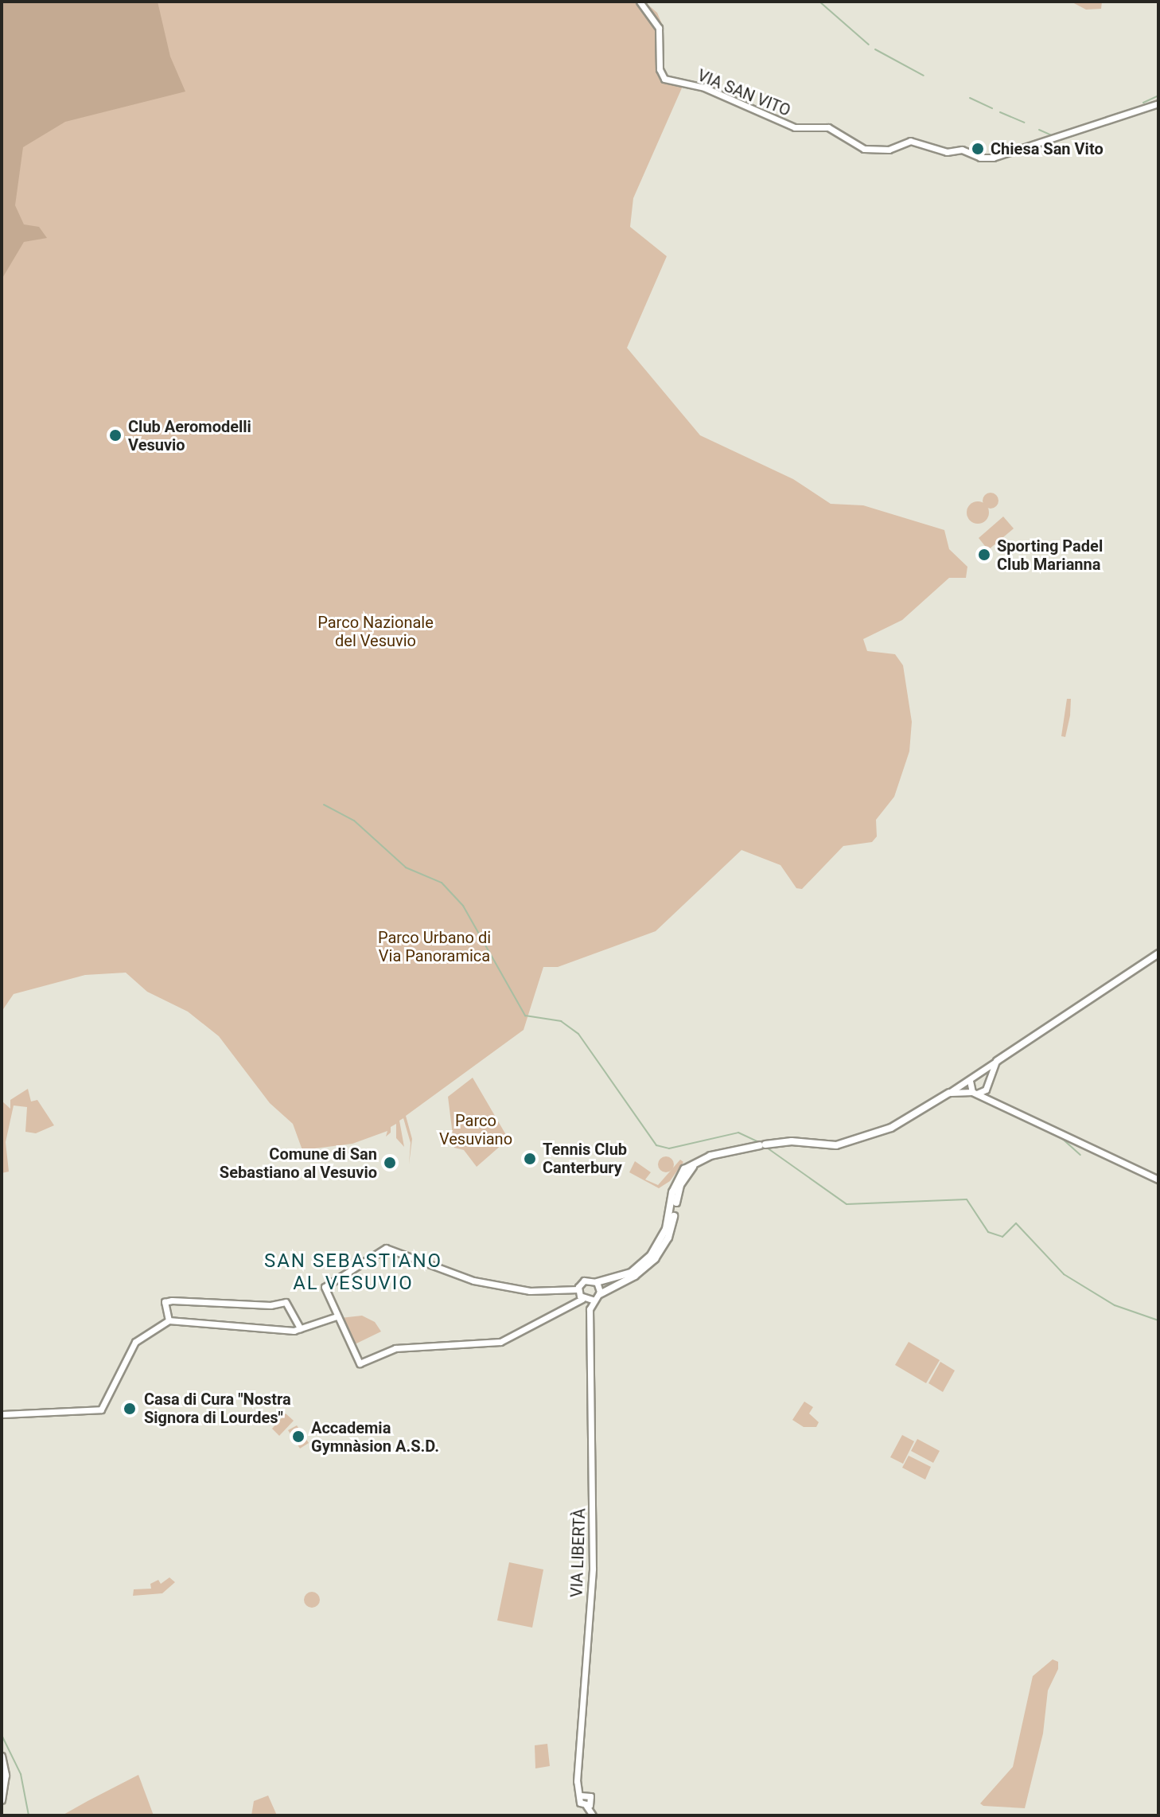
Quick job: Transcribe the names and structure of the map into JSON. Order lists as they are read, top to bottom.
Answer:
{
  "streets": {
    "street": ["VIA SAN VITO", "VIA LIBERTÀ"]
  },
  "districts": ["SAN SEBASTIANO AL VESUVIO"],
  "parks": ["Parco Nazionale del Vesuvio", "Parco Urbano di Via Panoramica", "Parco Vesuviano"],
  "places": [
    "Chiesa San Vito",
    "Club Aeromodelli Vesuvio",
    "Sporting Padel Club Marianna",
    "Tennis Club Canterbury",
    "Comune di San Sebastiano al Vesuvio",
    "Casa di Cura \"Nostra Signora di Lourdes\"",
    "Accademia Gymnàsion A.S.D."
  ]
}
